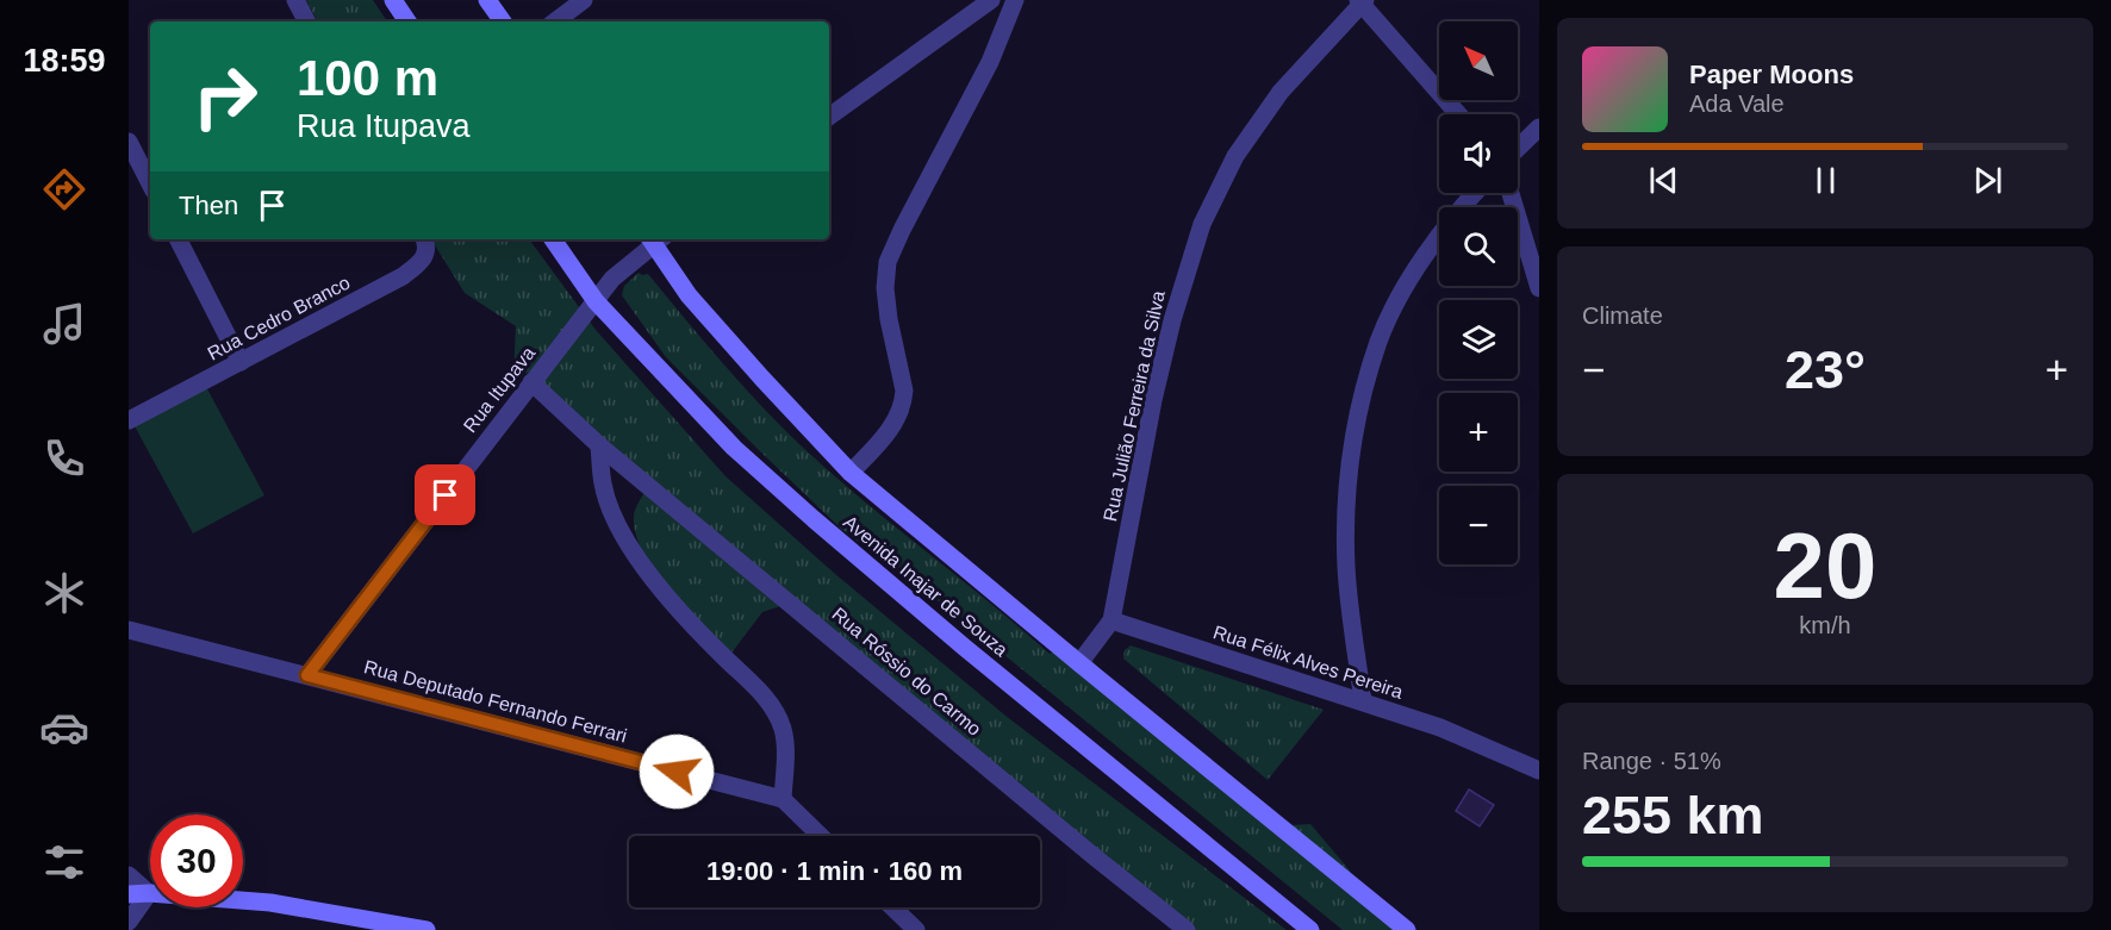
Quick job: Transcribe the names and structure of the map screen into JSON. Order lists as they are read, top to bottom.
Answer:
{
  "streets": {
    "main road": ["Avenida Inajar de Souza"],
    "street": [
      "Rua Cedro Branco",
      "Rua Itupava",
      "Rua Julião Ferreira da Silva",
      "Rua Félix Alves Pereira",
      "Rua Róssio do Carmo",
      "Rua Deputado Fernando Ferrari"
    ]
  },
  "crossings": [
    ["Rua Itupava", "Avenida Inajar de Souza"],
    ["Rua Itupava", "Rua Róssio do Carmo"],
    ["Rua Itupava", "Rua Deputado Fernando Ferrari"],
    ["Rua Julião Ferreira da Silva", "Rua Félix Alves Pereira"]
  ],
  "north": "top left",
  "page": {
    "tabs": "18:59",
    "map_buttons": ["+", "−"],
    "turn": ["100 m", "Rua Itupava"],
    "song": ["Paper Moons", "Ada Vale"],
    "then": "Then",
    "tile": [
      "Climate",
      ["20", "km/h"],
      ["Range · 51%", "255 km"]
    ],
    "heat": ["−", "23°", "+"],
    "limit": "30",
    "trip": "19:00 · 1 min · 160 m"
  }
}
